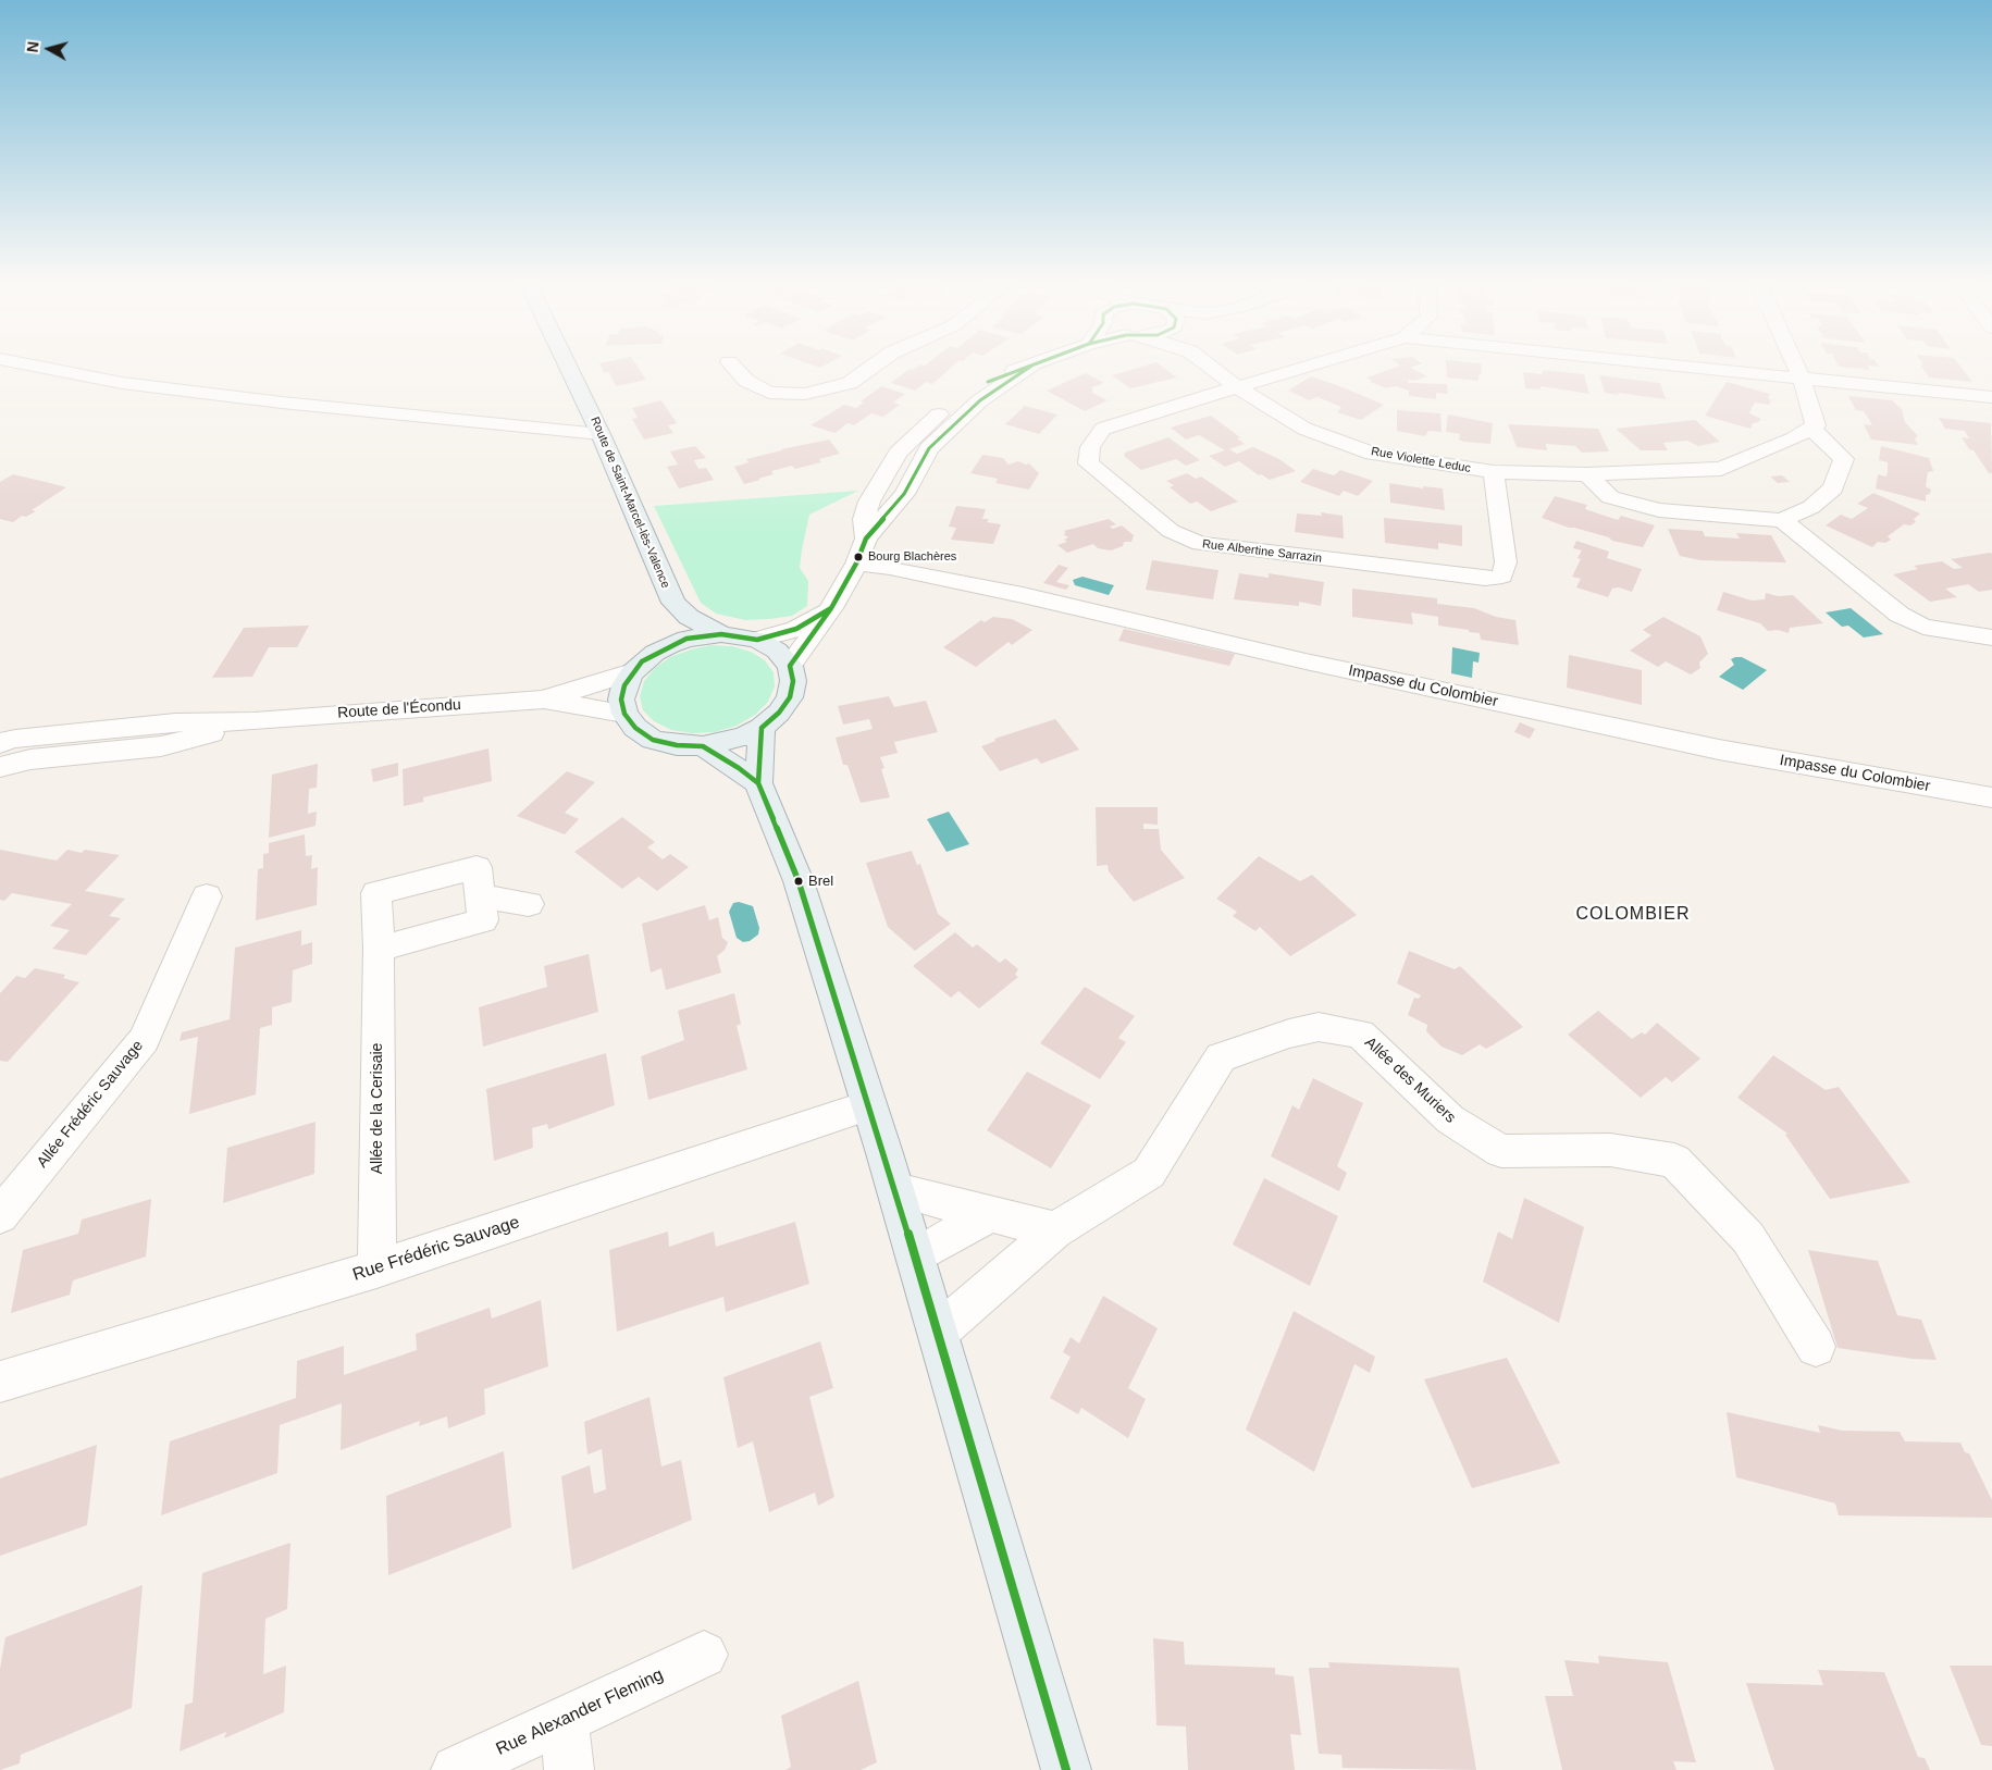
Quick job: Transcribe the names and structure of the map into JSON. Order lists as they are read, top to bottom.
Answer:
{
  "streets": {
    "main road": ["Route de Saint-Marcel-lès-Valence"],
    "street": [
      "Rue Violette Leduc",
      "Rue Albertine Sarrazin",
      "Impasse du Colombier",
      "Route de l'Écondu",
      "Allée des Muriers",
      "Allée Frédéric Sauvage",
      "Allée de la Cerisaie",
      "Rue Frédéric Sauvage",
      "Rue Alexander Fleming"
    ]
  },
  "crossings": [
    ["Rue Violette Leduc", "Rue Albertine Sarrazin"],
    ["Route de Saint-Marcel-lès-Valence", "Route de l'Écondu"],
    ["Allée de la Cerisaie", "Rue Frédéric Sauvage"]
  ],
  "districts": ["COLOMBIER"],
  "places": ["Bourg Blachères", "Brel"],
  "north": "left"
}
